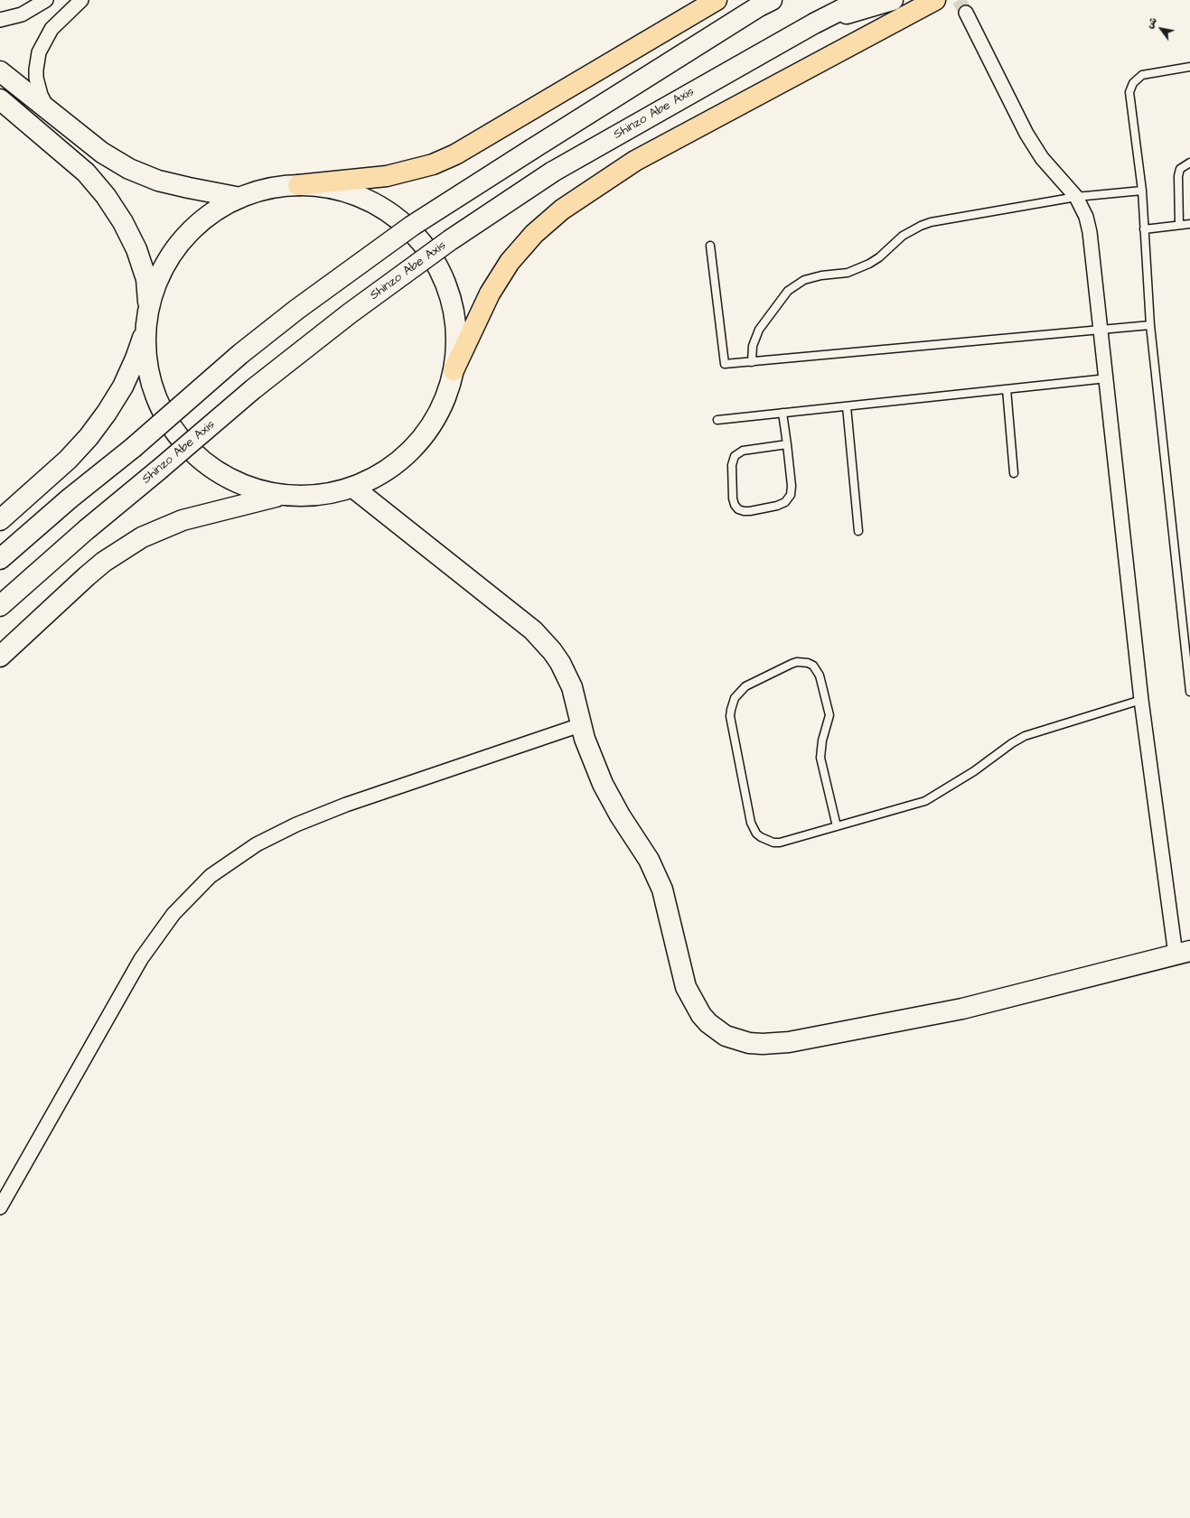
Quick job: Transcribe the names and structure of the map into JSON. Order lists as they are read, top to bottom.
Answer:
{
  "streets": {
    "street": ["Shinzo Abe Axis"]
  },
  "north": "top left"
}
